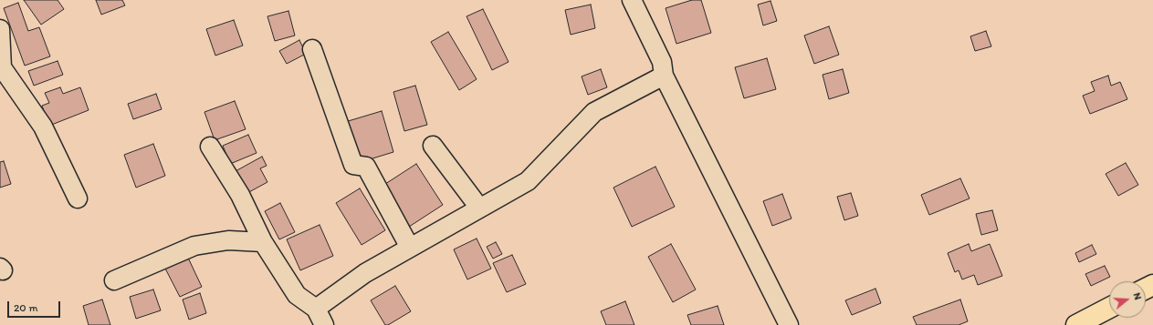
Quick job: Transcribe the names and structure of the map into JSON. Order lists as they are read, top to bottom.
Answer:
{
  "scale_bar": "20 m",
  "north": "right"
}
